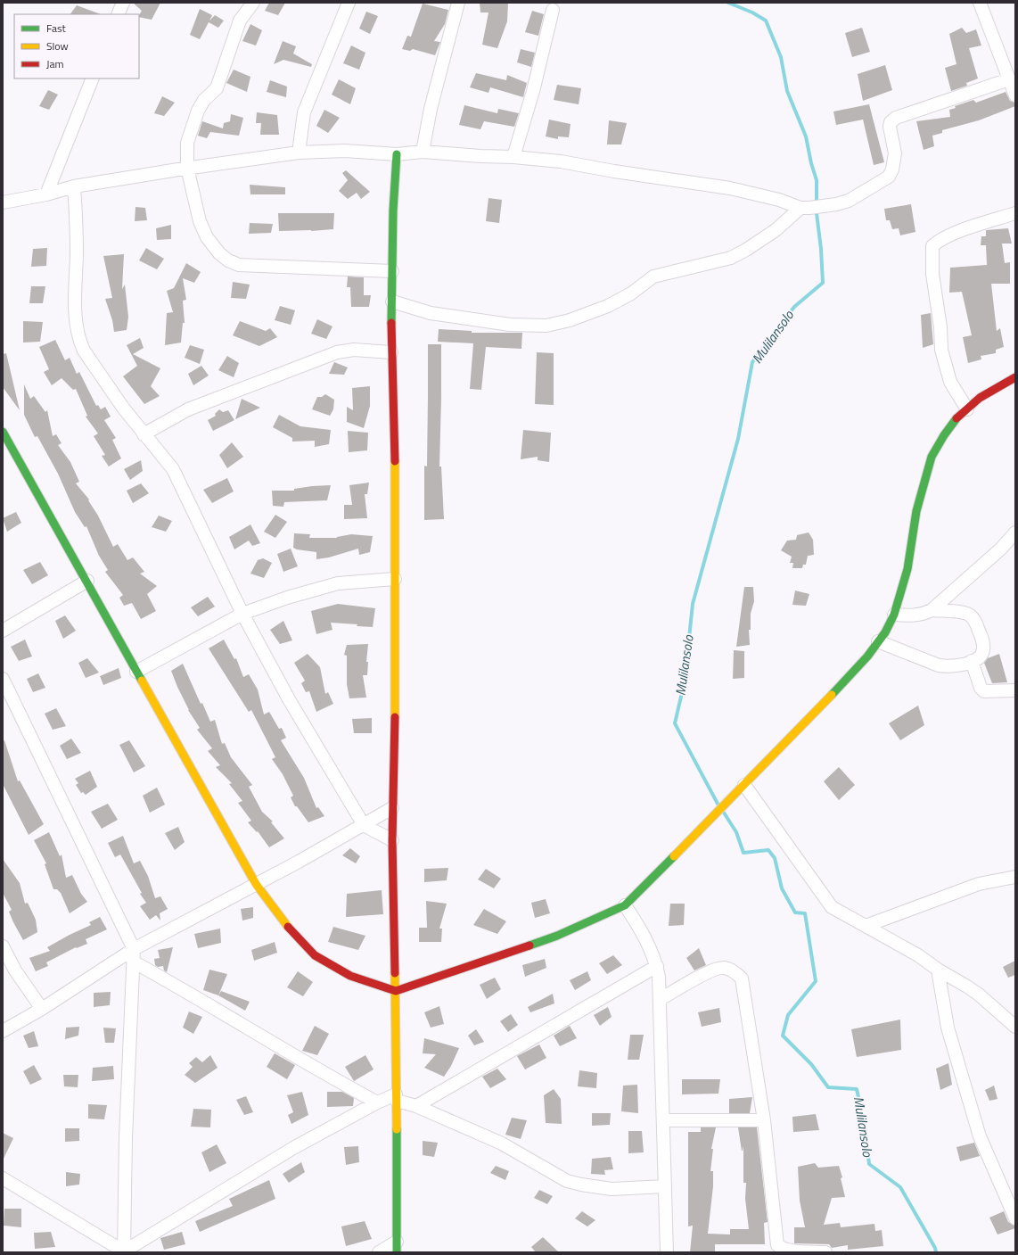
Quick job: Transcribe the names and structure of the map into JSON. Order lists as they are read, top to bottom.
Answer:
{
  "water": ["Mulilansolo"],
  "legend": ["Fast", "Slow", "Jam"]
}
